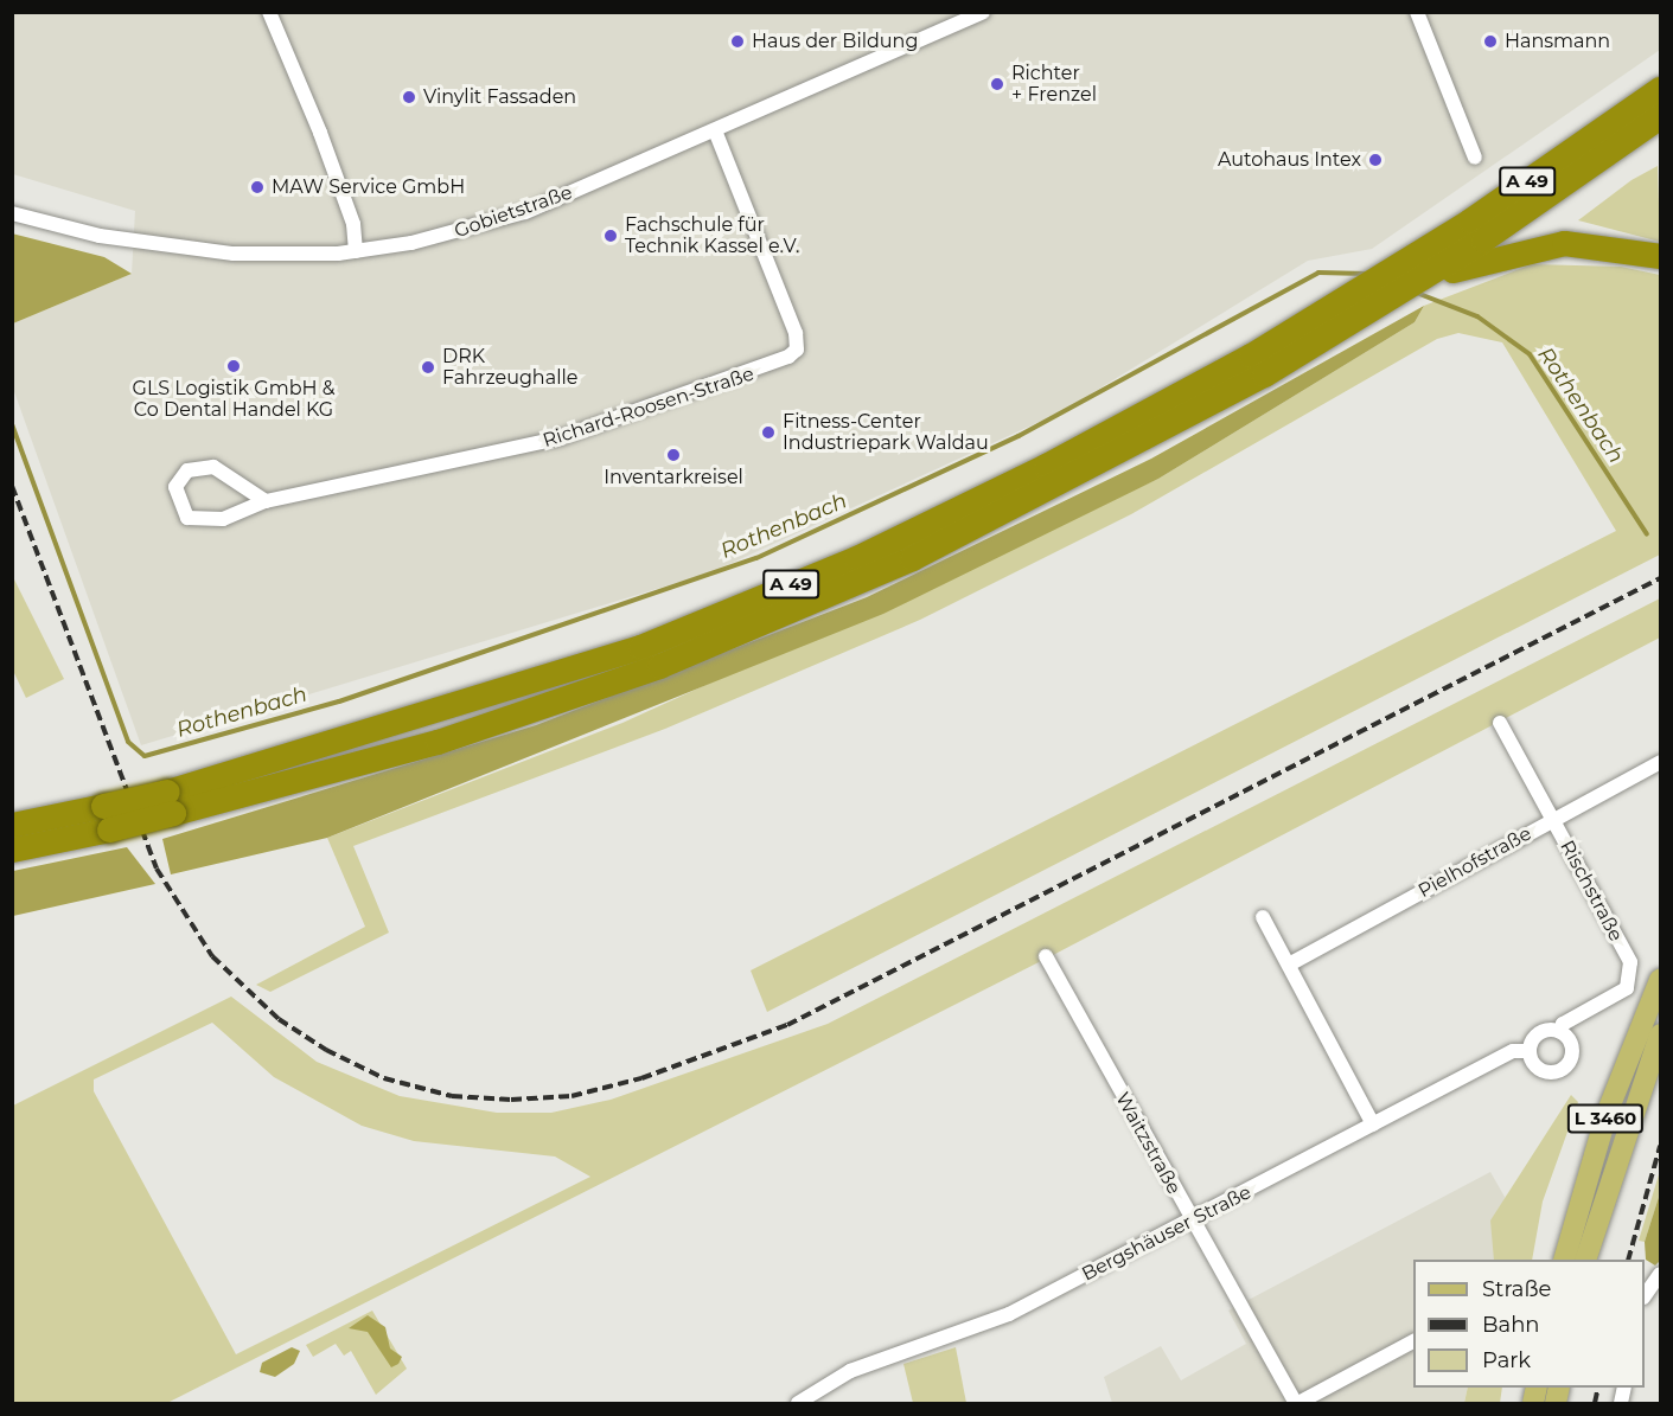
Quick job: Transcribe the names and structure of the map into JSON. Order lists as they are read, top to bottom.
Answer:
{
  "streets": {
    "highway": ["A 49"],
    "main road": ["L 3460"],
    "street": [
      "Gobietstraße",
      "Richard-Roosen-Straße",
      "Pielhofstraße",
      "Rischstraße",
      "Waitzstraße",
      "Bergshäuser Straße"
    ]
  },
  "crossings": [
    ["Gobietstraße", "Richard-Roosen-Straße"],
    ["Pielhofstraße", "Rischstraße"],
    ["Rischstraße", "Bergshäuser Straße"],
    ["Waitzstraße", "Bergshäuser Straße"]
  ],
  "water": ["Rothenbach"],
  "places": [
    "Haus der Bildung",
    "Hansmann",
    "Richter + Frenzel",
    "Vinylit Fassaden",
    "Autohaus Intex",
    "MAW Service GmbH",
    "Fachschule für Technik Kassel e.V.",
    "GLS Logistik GmbH & Co Dental Handel KG",
    "DRK Fahrzeughalle",
    "Fitness-Center Industriepark Waldau",
    "Inventarkreisel"
  ],
  "legend": ["Straße", "Bahn", "Park"]
}
